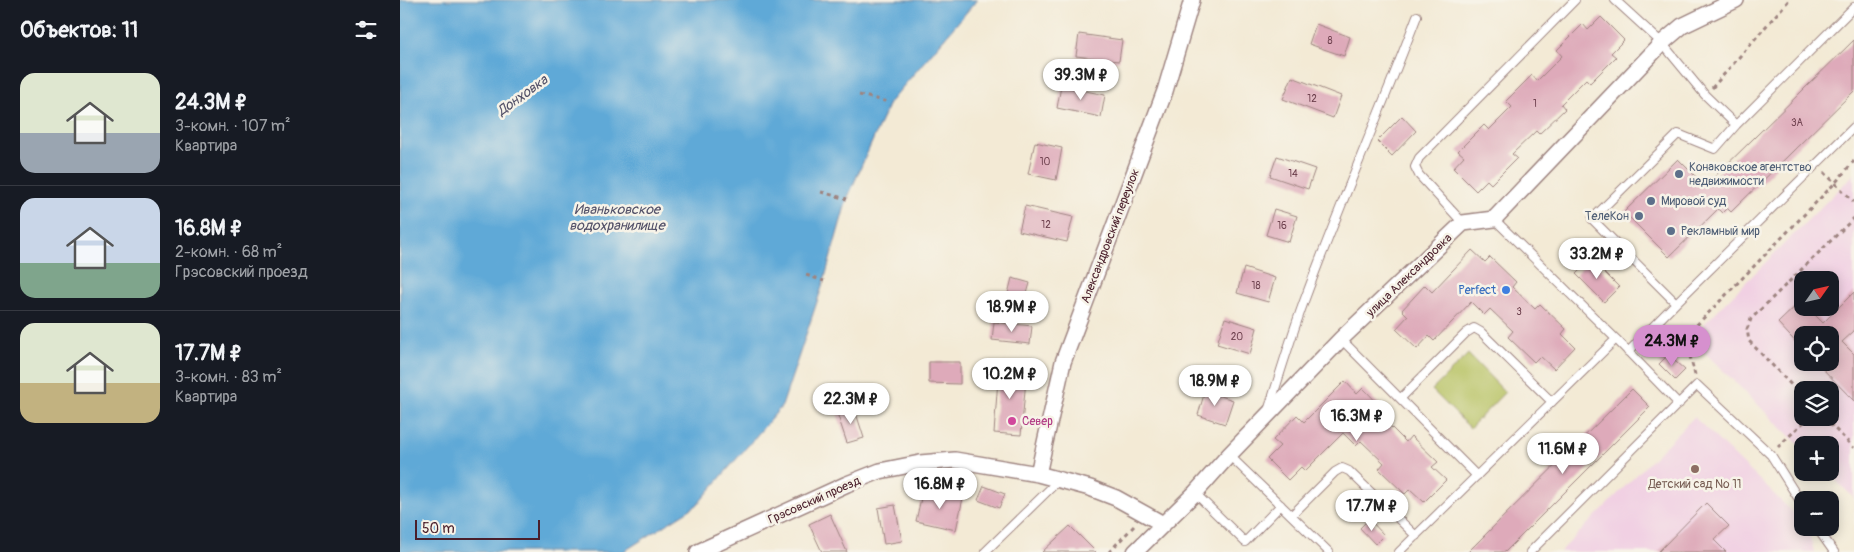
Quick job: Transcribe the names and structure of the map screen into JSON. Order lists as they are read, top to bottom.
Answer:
{
  "streets": {
    "street": ["Александровский переулок", "улица Александровка", "Грэсовский проезд"]
  },
  "crossings": [
    ["Александровский переулок", "Грэсовский проезд"],
    ["улица Александровка", "Грэсовский проезд"]
  ],
  "water": ["Донховка", "Иваньковское водохранилище"],
  "places": [
    "Конаковское агентство недвижимости",
    "Мировой суд",
    "ТелеКон",
    "Рекламный мир",
    "Perfect",
    "Север",
    "Детский сад № 11"
  ],
  "house_numbers": [
    "8",
    "12",
    "1",
    "3А",
    "10",
    "14",
    "12",
    "16",
    "18",
    "3",
    "20"
  ],
  "scale_bar": "50 m",
  "north": "top right",
  "page": {
    "heading": "Объектов: 11",
    "price": [
      "39.3M ₽",
      "33.2M ₽",
      "18.9M ₽",
      "24.3M ₽",
      "10.2M ₽",
      "18.9M ₽",
      "22.3M ₽",
      "16.3M ₽",
      "11.6M ₽",
      "16.8M ₽",
      "17.7M ₽"
    ],
    "list": [
      {
        "name": "24.3M ₽",
        "note": "3-комн. · 107 m² · Квартира"
      },
      {
        "name": "16.8M ₽",
        "note": "2-комн. · 68 m² · Грэсовский проезд"
      },
      {
        "name": "17.7M ₽",
        "note": "3-комн. · 83 m² · Квартира"
      }
    ],
    "map_buttons": ["+", "−"],
    "scale": "50 m"
  }
}
